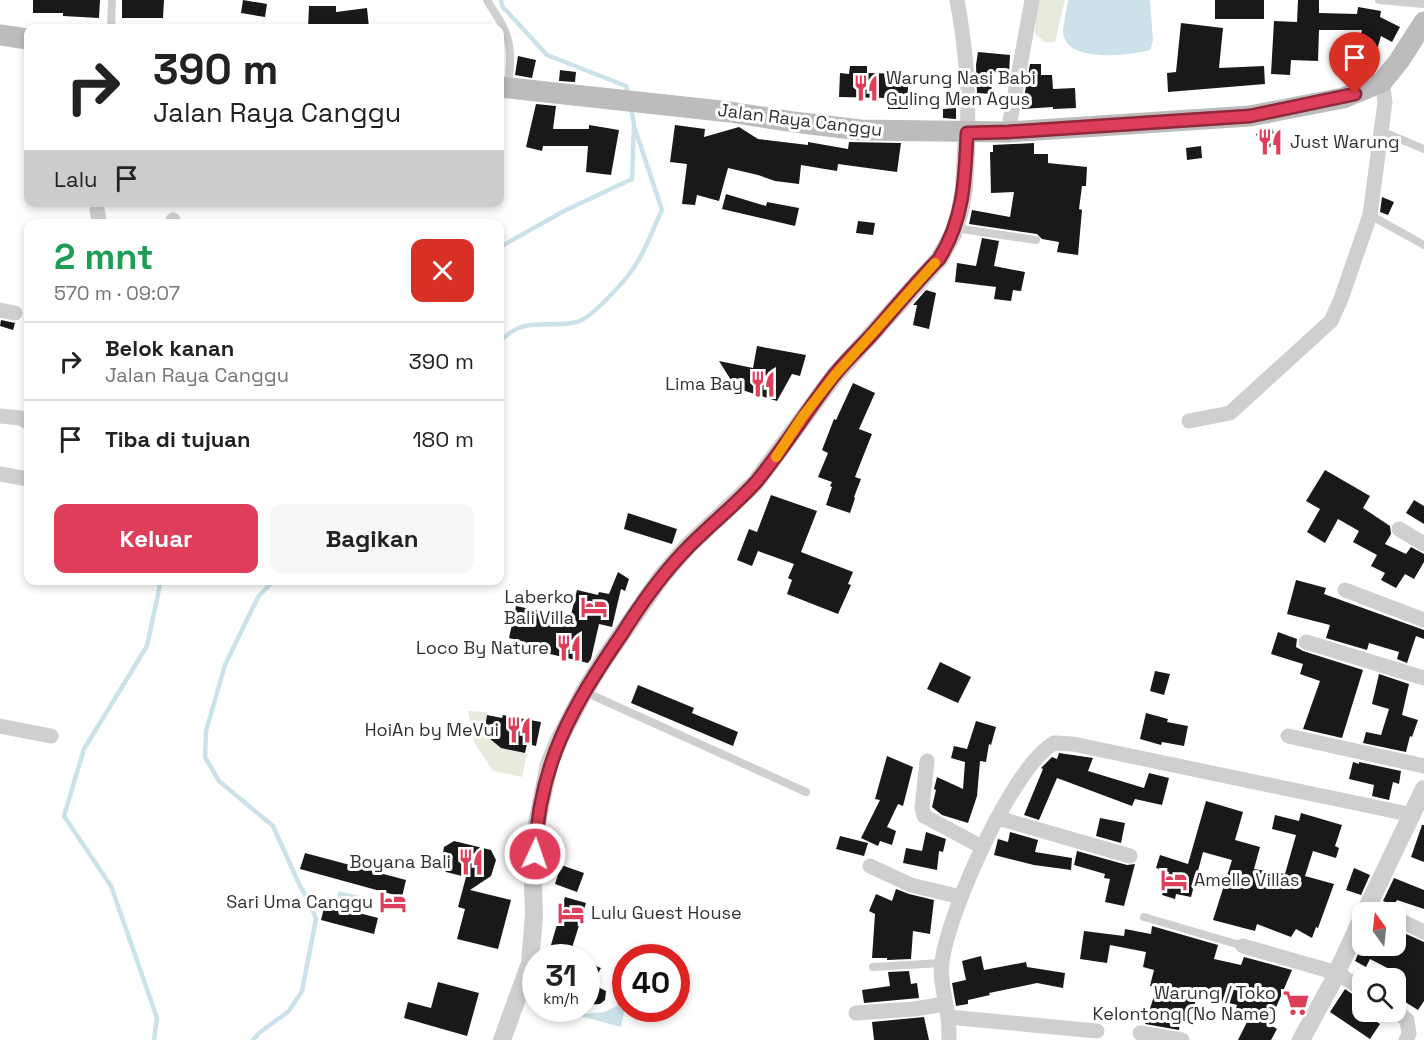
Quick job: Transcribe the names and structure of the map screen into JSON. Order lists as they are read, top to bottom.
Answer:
{
  "streets": {
    "main road": ["Jalan Raya Canggu"]
  },
  "places": {
    "restaurant": [
      "Warung Nasi Babi Guling Men Agus",
      "Just Warung",
      "Lima Bay",
      "Loco By Nature",
      "HoiAn by MeVui",
      "Boyana Bali"
    ],
    "hotel": [
      "Laberko Bali Villa",
      "Amelle Villas",
      "Sari Uma Canggu",
      "Lulu Guest House"
    ],
    "supermarket": ["Warung / Toko Kelontong (No Name)"]
  },
  "north": "top",
  "page": {
    "turn": ["390 m", "Jalan Raya Canggu"],
    "then": "Lalu",
    "heading": ["2 mnt", "570 m · 09:07"],
    "list": [
      {
        "name": "Belok kanan",
        "note": "Jalan Raya Canggu",
        "value": "390 m"
      },
      {
        "name": "Tiba di tujuan",
        "value": "180 m"
      }
    ],
    "buttons": ["Keluar", "Bagikan"],
    "speed": "31 km/h",
    "limit": "40"
  }
}
